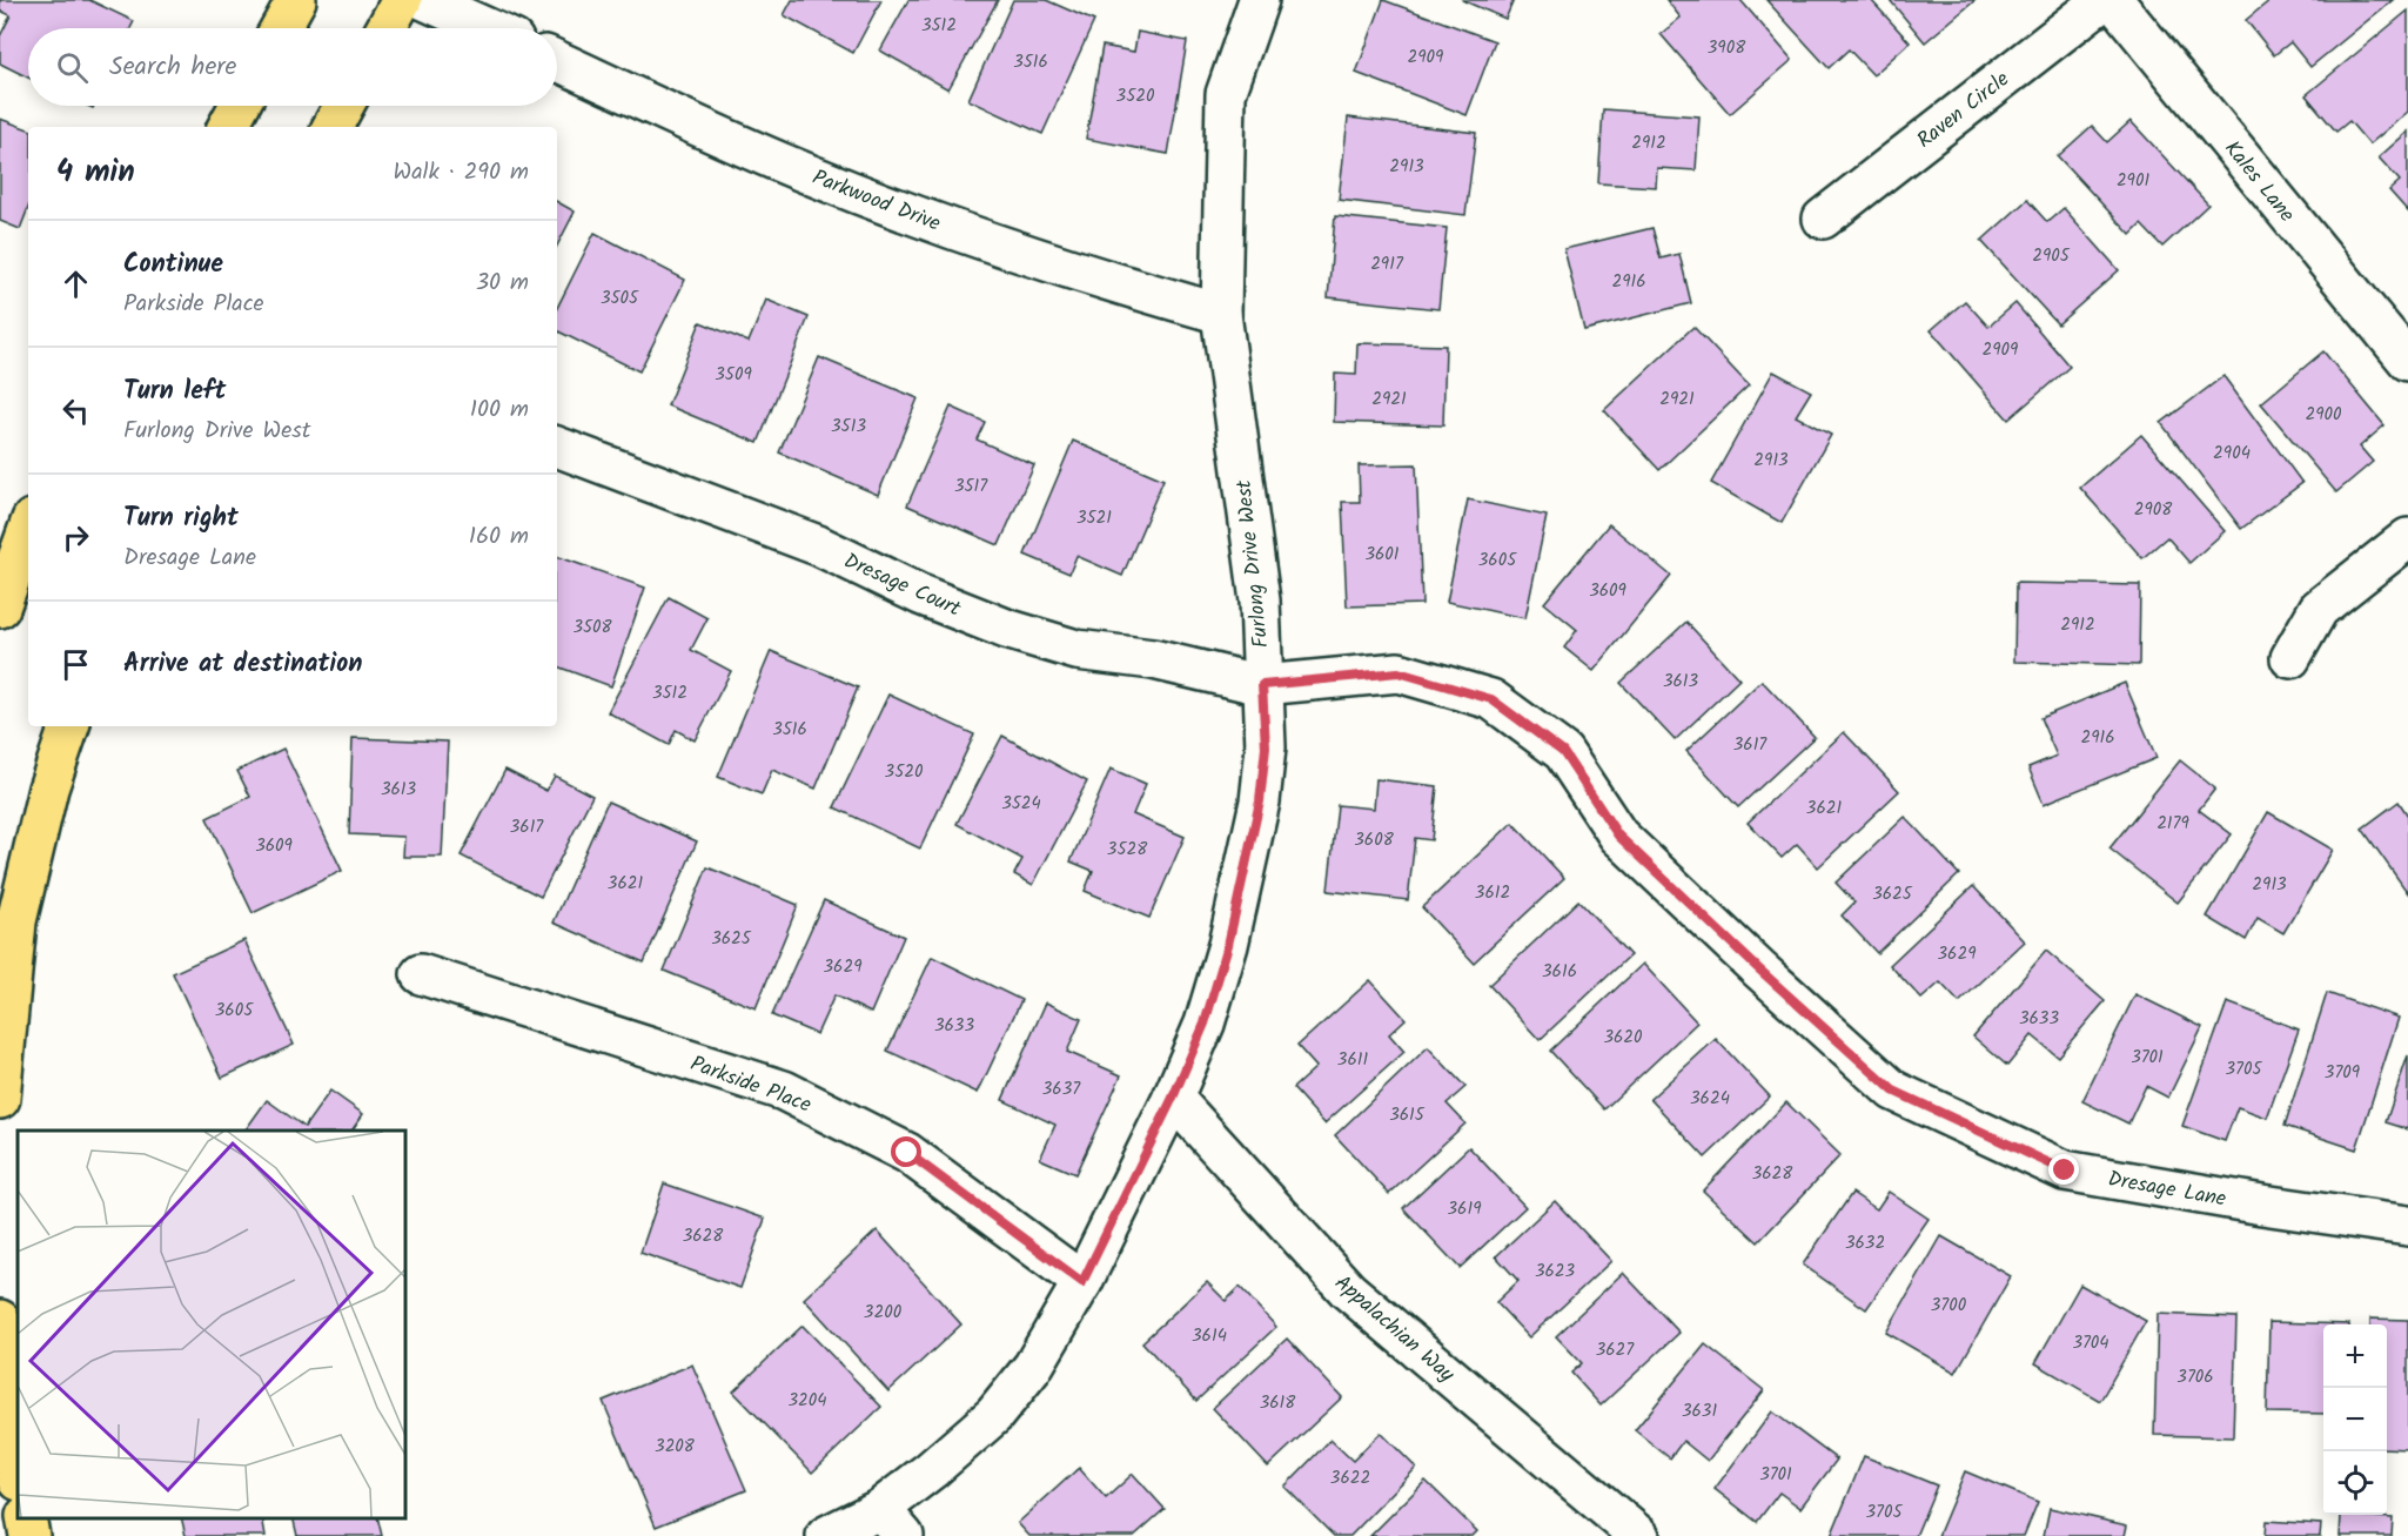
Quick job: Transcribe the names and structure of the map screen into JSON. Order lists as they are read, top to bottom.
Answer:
{
  "streets": {
    "street": [
      "Raven Circle",
      "Kales Lane",
      "Parkwood Drive",
      "Furlong Drive West",
      "Dresage Court",
      "Parkside Place",
      "Dresage Lane",
      "Appalachian Way"
    ]
  },
  "crossings": [
    ["Parkwood Drive", "Furlong Drive West"],
    ["Furlong Drive West", "Dresage Court"],
    ["Furlong Drive West", "Parkside Place"],
    ["Furlong Drive West", "Dresage Lane"],
    ["Furlong Drive West", "Appalachian Way"],
    ["Dresage Court", "Dresage Lane"]
  ],
  "house_numbers": [
    "3512",
    "3908",
    "2909",
    "3516",
    "3520",
    "2912",
    "2913",
    "2901",
    "2905",
    "2917",
    "2916",
    "3505",
    "2909",
    "3509",
    "2921",
    "2921",
    "2900",
    "3513",
    "2904",
    "2913",
    "3517",
    "2908",
    "3521",
    "3601",
    "3605",
    "3609",
    "2912",
    "3508",
    "3613",
    "3512",
    "3516",
    "2916",
    "3617",
    "3520",
    "3613",
    "3524",
    "3621",
    "2179",
    "3617",
    "3608",
    "3609",
    "3528",
    "3621",
    "2913",
    "3612",
    "3625",
    "3625",
    "3629",
    "3629",
    "3616",
    "3605",
    "3633",
    "3633",
    "3620",
    "3701",
    "3611",
    "3705",
    "3709",
    "3637",
    "3624",
    "3615",
    "3628",
    "3619",
    "3628",
    "3632",
    "3623",
    "3700",
    "3200",
    "3614",
    "3704",
    "3627",
    "3706",
    "3204",
    "3618",
    "3631",
    "3208",
    "3701",
    "3622",
    "3705"
  ],
  "page": {
    "search": "Search here",
    "heading": ["4 min", "Walk · 290 m"],
    "list": [
      ["Continue", "Parkside Place", "30 m"],
      ["Turn left", "Furlong Drive West", "100 m"],
      ["Turn right", "Dresage Lane", "160 m"],
      "Arrive at destination"
    ],
    "map_buttons": ["+", "−"]
  }
}
